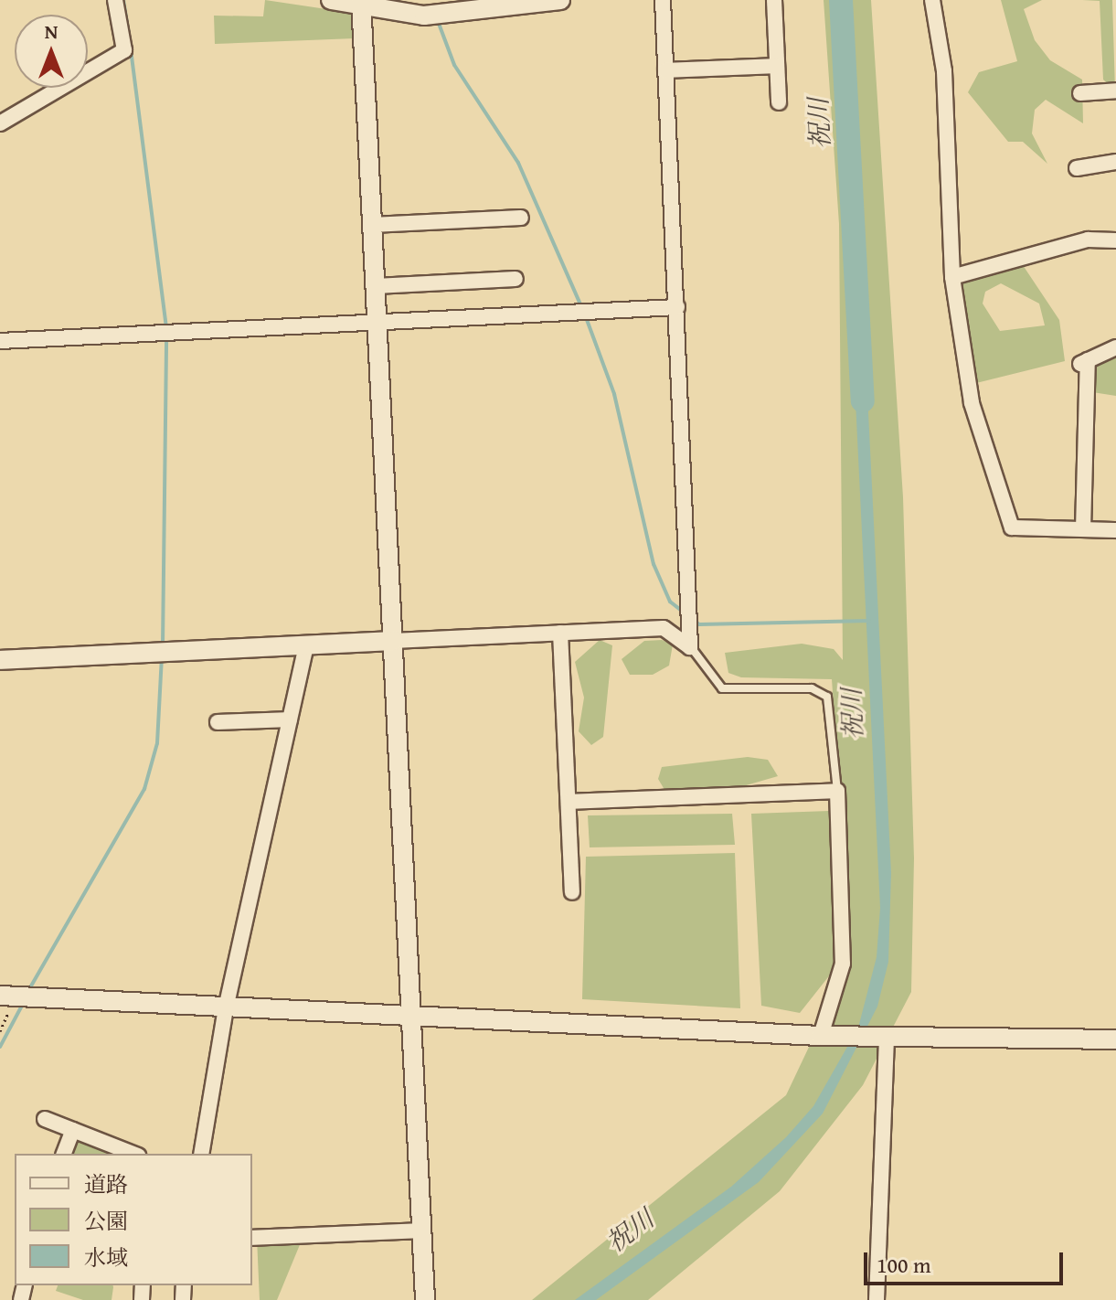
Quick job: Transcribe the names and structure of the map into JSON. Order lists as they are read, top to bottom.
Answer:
{
  "water": ["祝川"],
  "legend": ["道路", "公園", "水域"],
  "scale_bar": "100 m",
  "north": "top"
}
